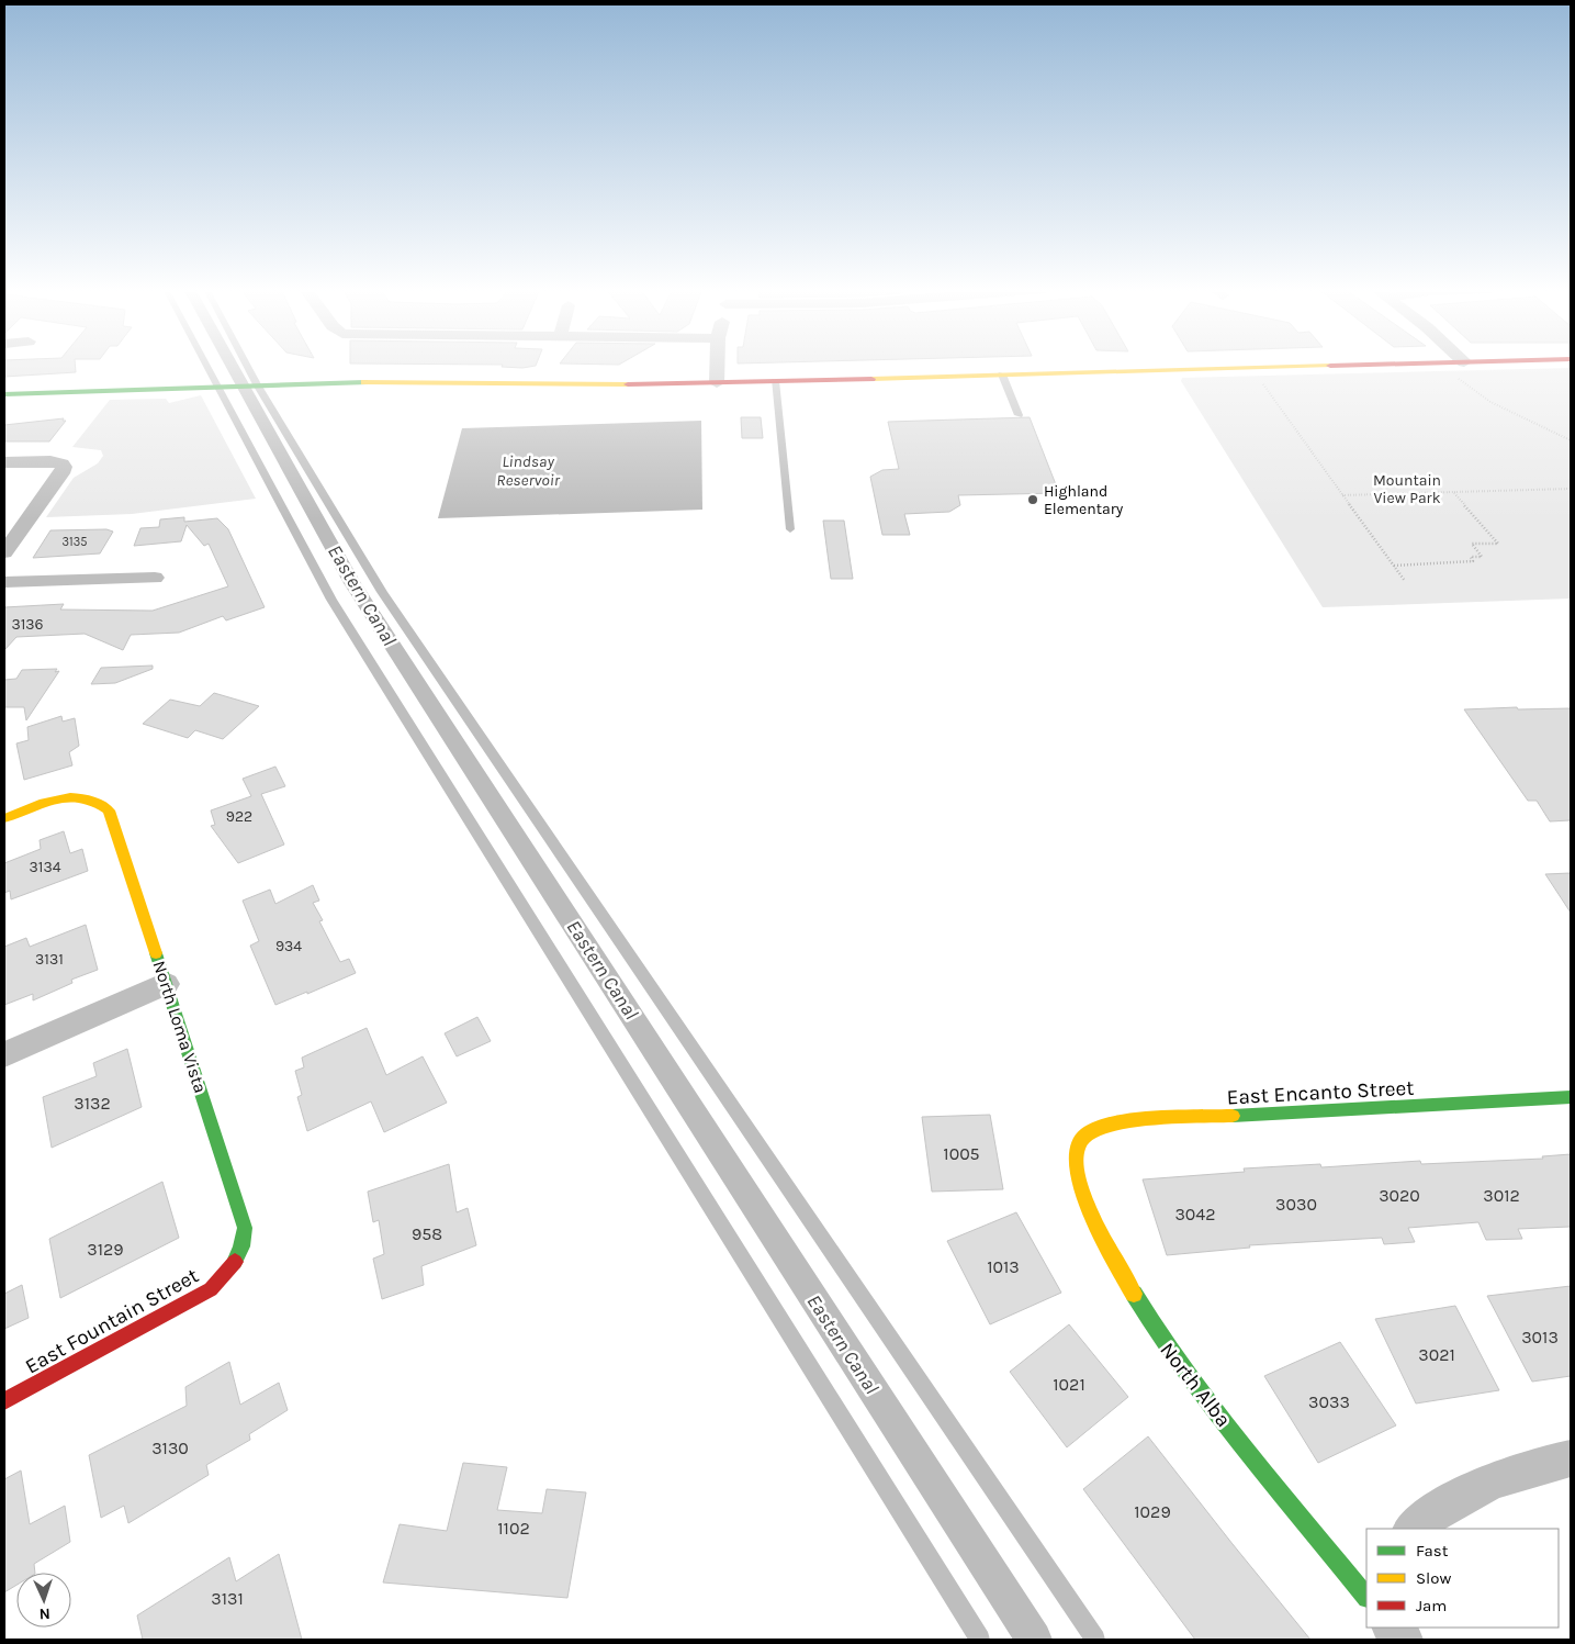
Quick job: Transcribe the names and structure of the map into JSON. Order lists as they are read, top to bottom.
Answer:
{
  "streets": {
    "street": [
      "North Loma Vista",
      "East Encanto Street",
      "East Fountain Street",
      "North Alba"
    ]
  },
  "crossings": [
    ["North Loma Vista", "East Fountain Street"],
    ["East Encanto Street", "North Alba"]
  ],
  "water": ["Lindsay Reservoir", "Eastern Canal"],
  "parks": ["Mountain View Park"],
  "places": ["Highland Elementary"],
  "house_numbers": [
    "3135",
    "3136",
    "922",
    "3134",
    "934",
    "3131",
    "3132",
    "1005",
    "3020",
    "3012",
    "3030",
    "3042",
    "958",
    "3129",
    "1013",
    "3013",
    "3021",
    "1021",
    "3033",
    "3130",
    "1029",
    "1102",
    "3131"
  ],
  "legend": ["Fast", "Slow", "Jam"],
  "north": "bottom"
}
